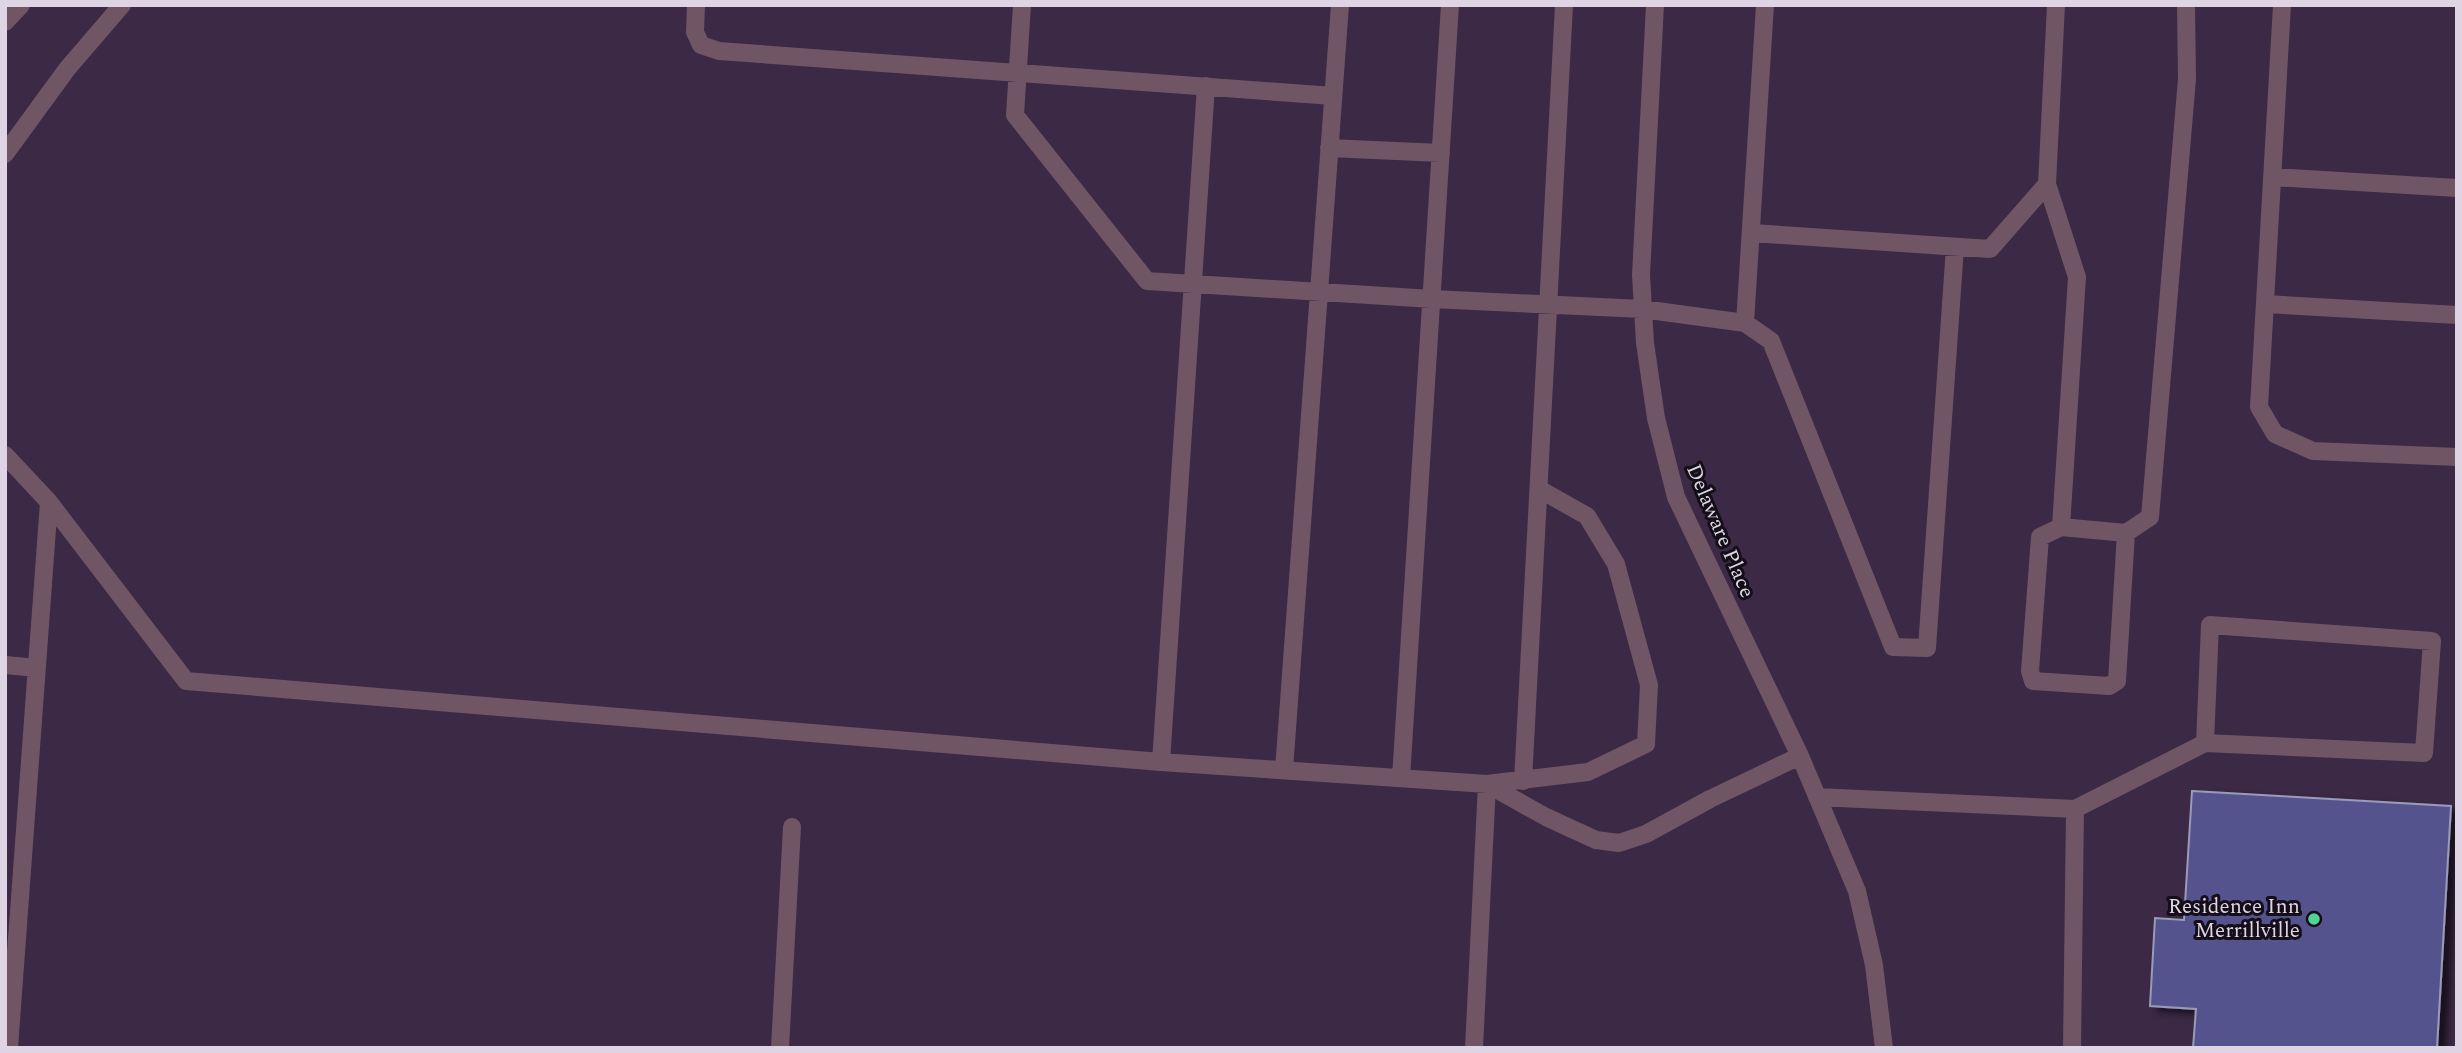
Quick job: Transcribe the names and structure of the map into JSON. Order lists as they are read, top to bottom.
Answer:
{
  "streets": {
    "street": ["Delaware Place"]
  },
  "places": ["Residence Inn Merrillville"]
}
